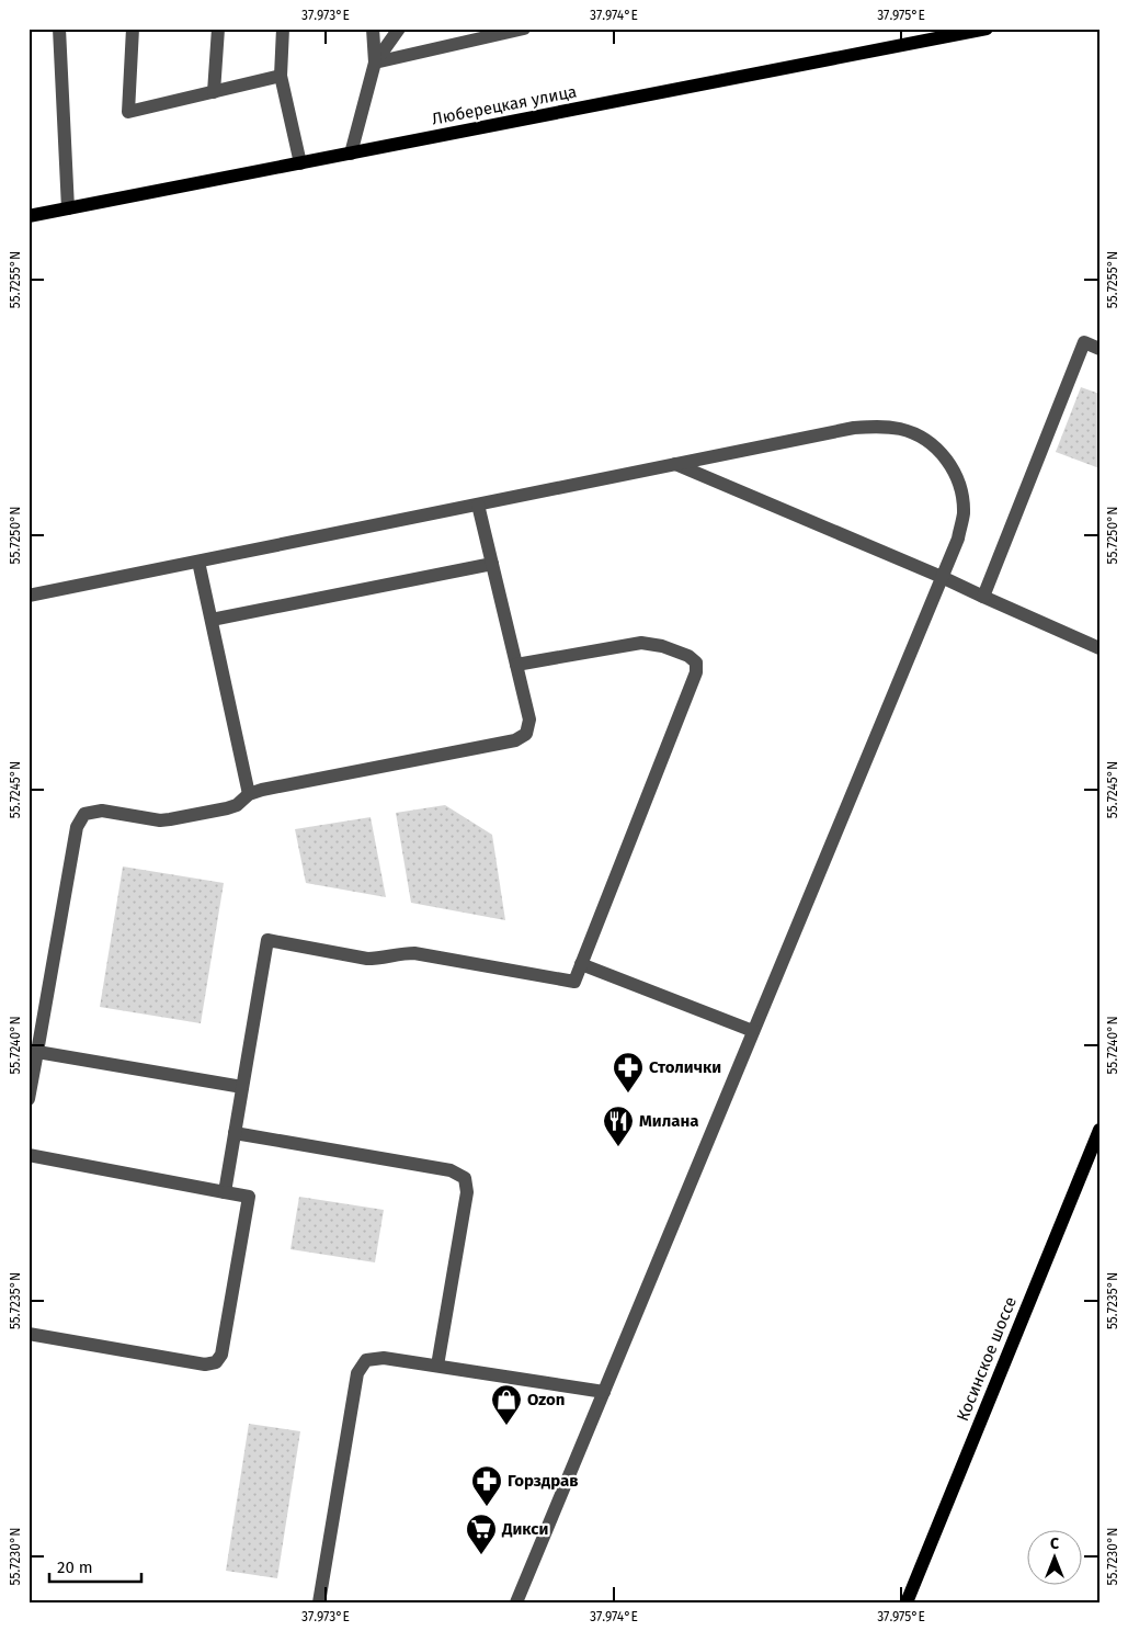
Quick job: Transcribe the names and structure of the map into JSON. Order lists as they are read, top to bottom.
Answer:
{
  "streets": {
    "main road": ["Люберецкая улица", "Косинское шоссе"]
  },
  "places": {
    "pharmacy": ["Столички", "Горздрав"],
    "restaurant": ["Милана"],
    "shop": ["Ozon"],
    "supermarket": ["Дикси"]
  },
  "scale_bar": "20 m",
  "north": "top",
  "coordinates": [
    "37.973°E",
    "37.974°E",
    "37.975°E",
    "55.7255°N",
    "55.7250°N",
    "55.7245°N",
    "55.7240°N",
    "55.7235°N",
    "55.7230°N"
  ]
}
